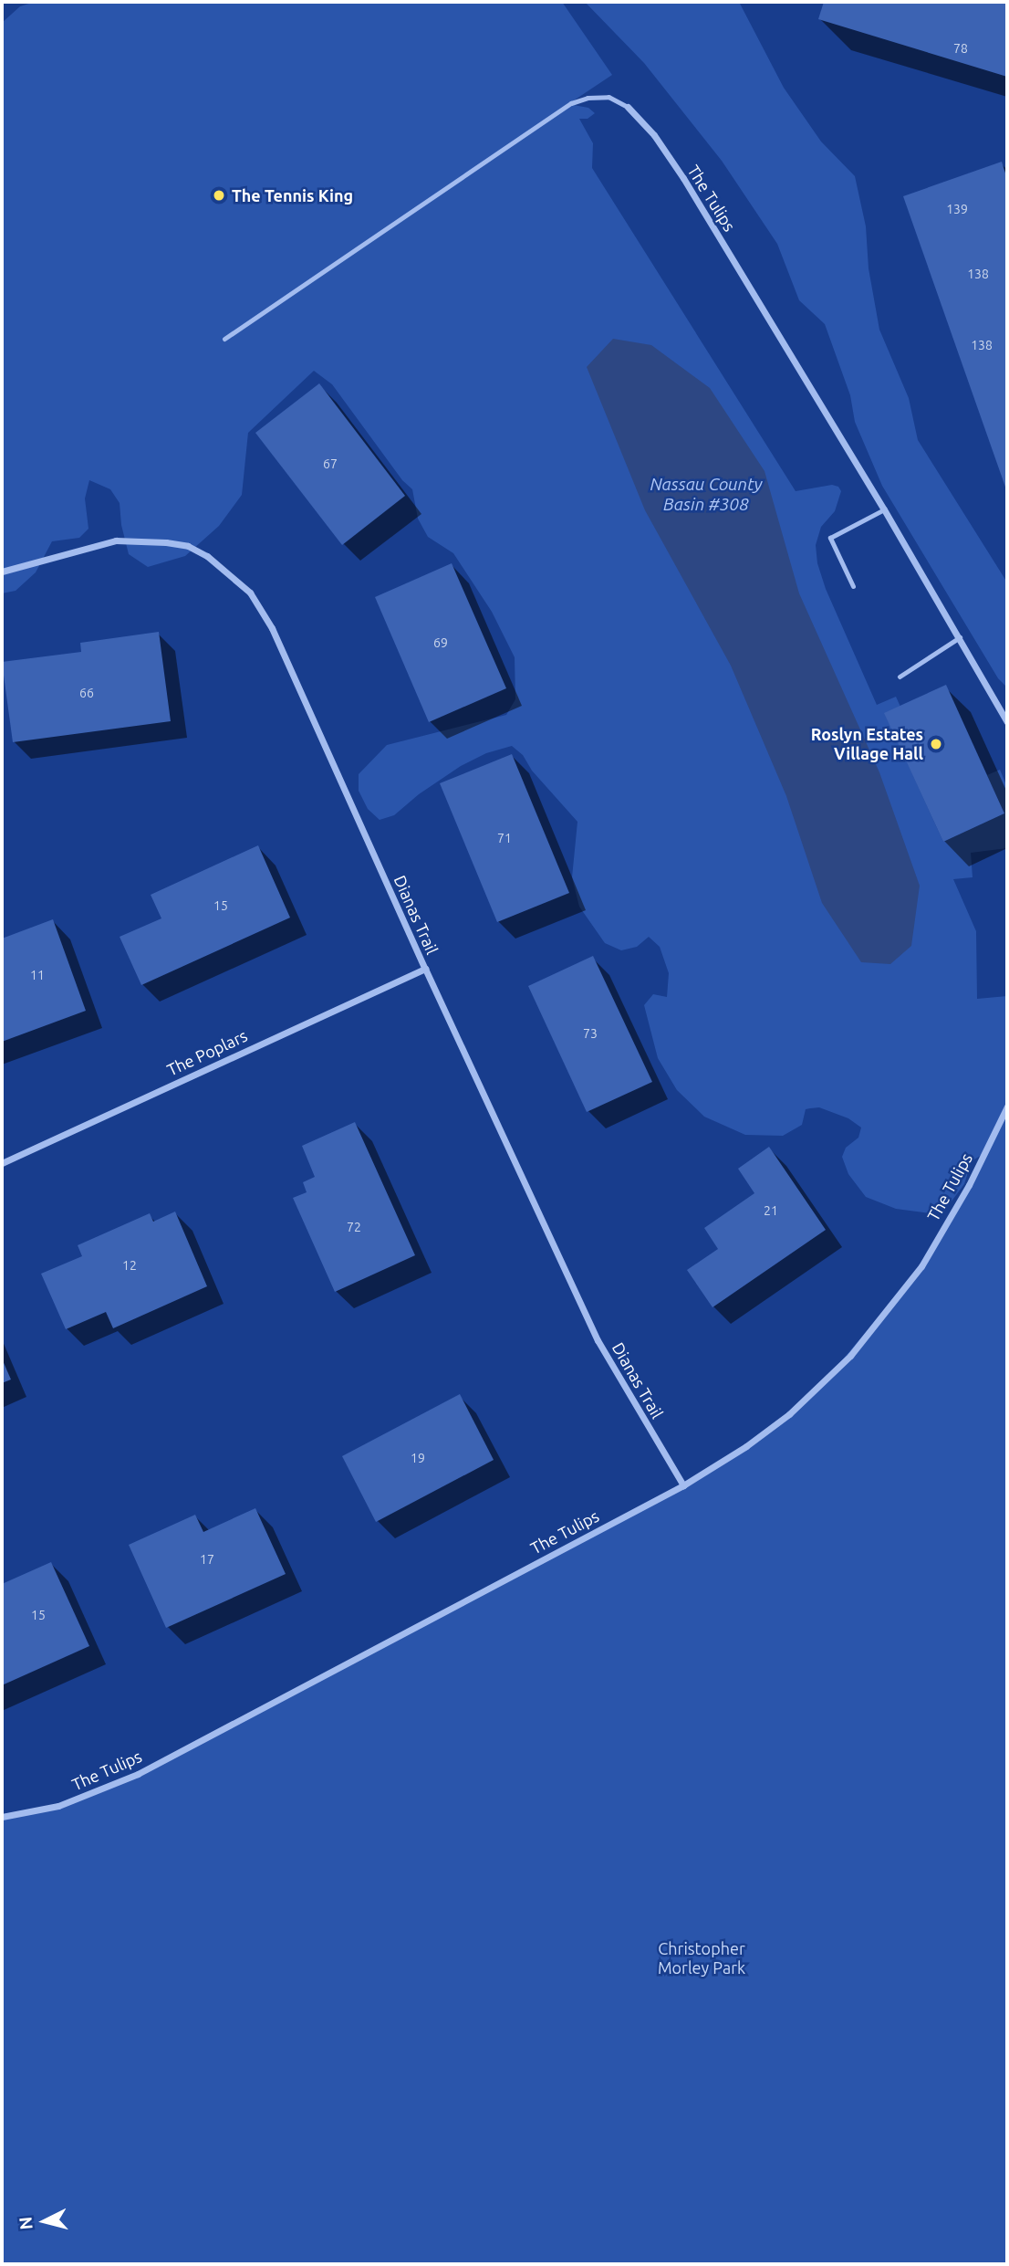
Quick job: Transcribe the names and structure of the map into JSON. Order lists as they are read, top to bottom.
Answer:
{
  "streets": {
    "street": ["The Tulips", "Dianas Trail", "The Poplars"]
  },
  "crossings": [
    ["The Tulips", "Dianas Trail"],
    ["Dianas Trail", "The Poplars"]
  ],
  "water": ["Nassau County Basin #308"],
  "parks": ["Christopher Morley Park"],
  "places": ["The Tennis King", "Roslyn Estates Village Hall"],
  "house_numbers": [
    "78",
    "139",
    "138",
    "138",
    "67",
    "69",
    "66",
    "71",
    "15",
    "11",
    "73",
    "21",
    "72",
    "12",
    "19",
    "17",
    "15"
  ],
  "north": "left"
}
